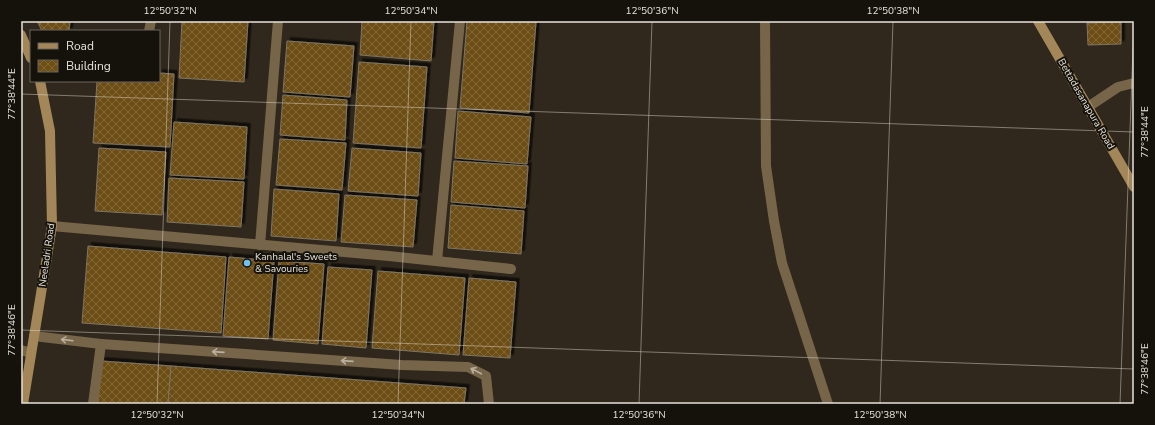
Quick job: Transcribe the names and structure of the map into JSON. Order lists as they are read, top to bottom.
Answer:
{
  "streets": {
    "main road": ["Bettadasanapura Road", "Neeladri Road"]
  },
  "places": ["Kanhalal's Sweets & Savouries"],
  "legend": ["Road", "Building"],
  "coordinates": [
    "12°50'32\"N",
    "12°50'34\"N",
    "12°50'36\"N",
    "12°50'38\"N",
    "77°38'44\"E",
    "77°38'46\"E"
  ]
}
